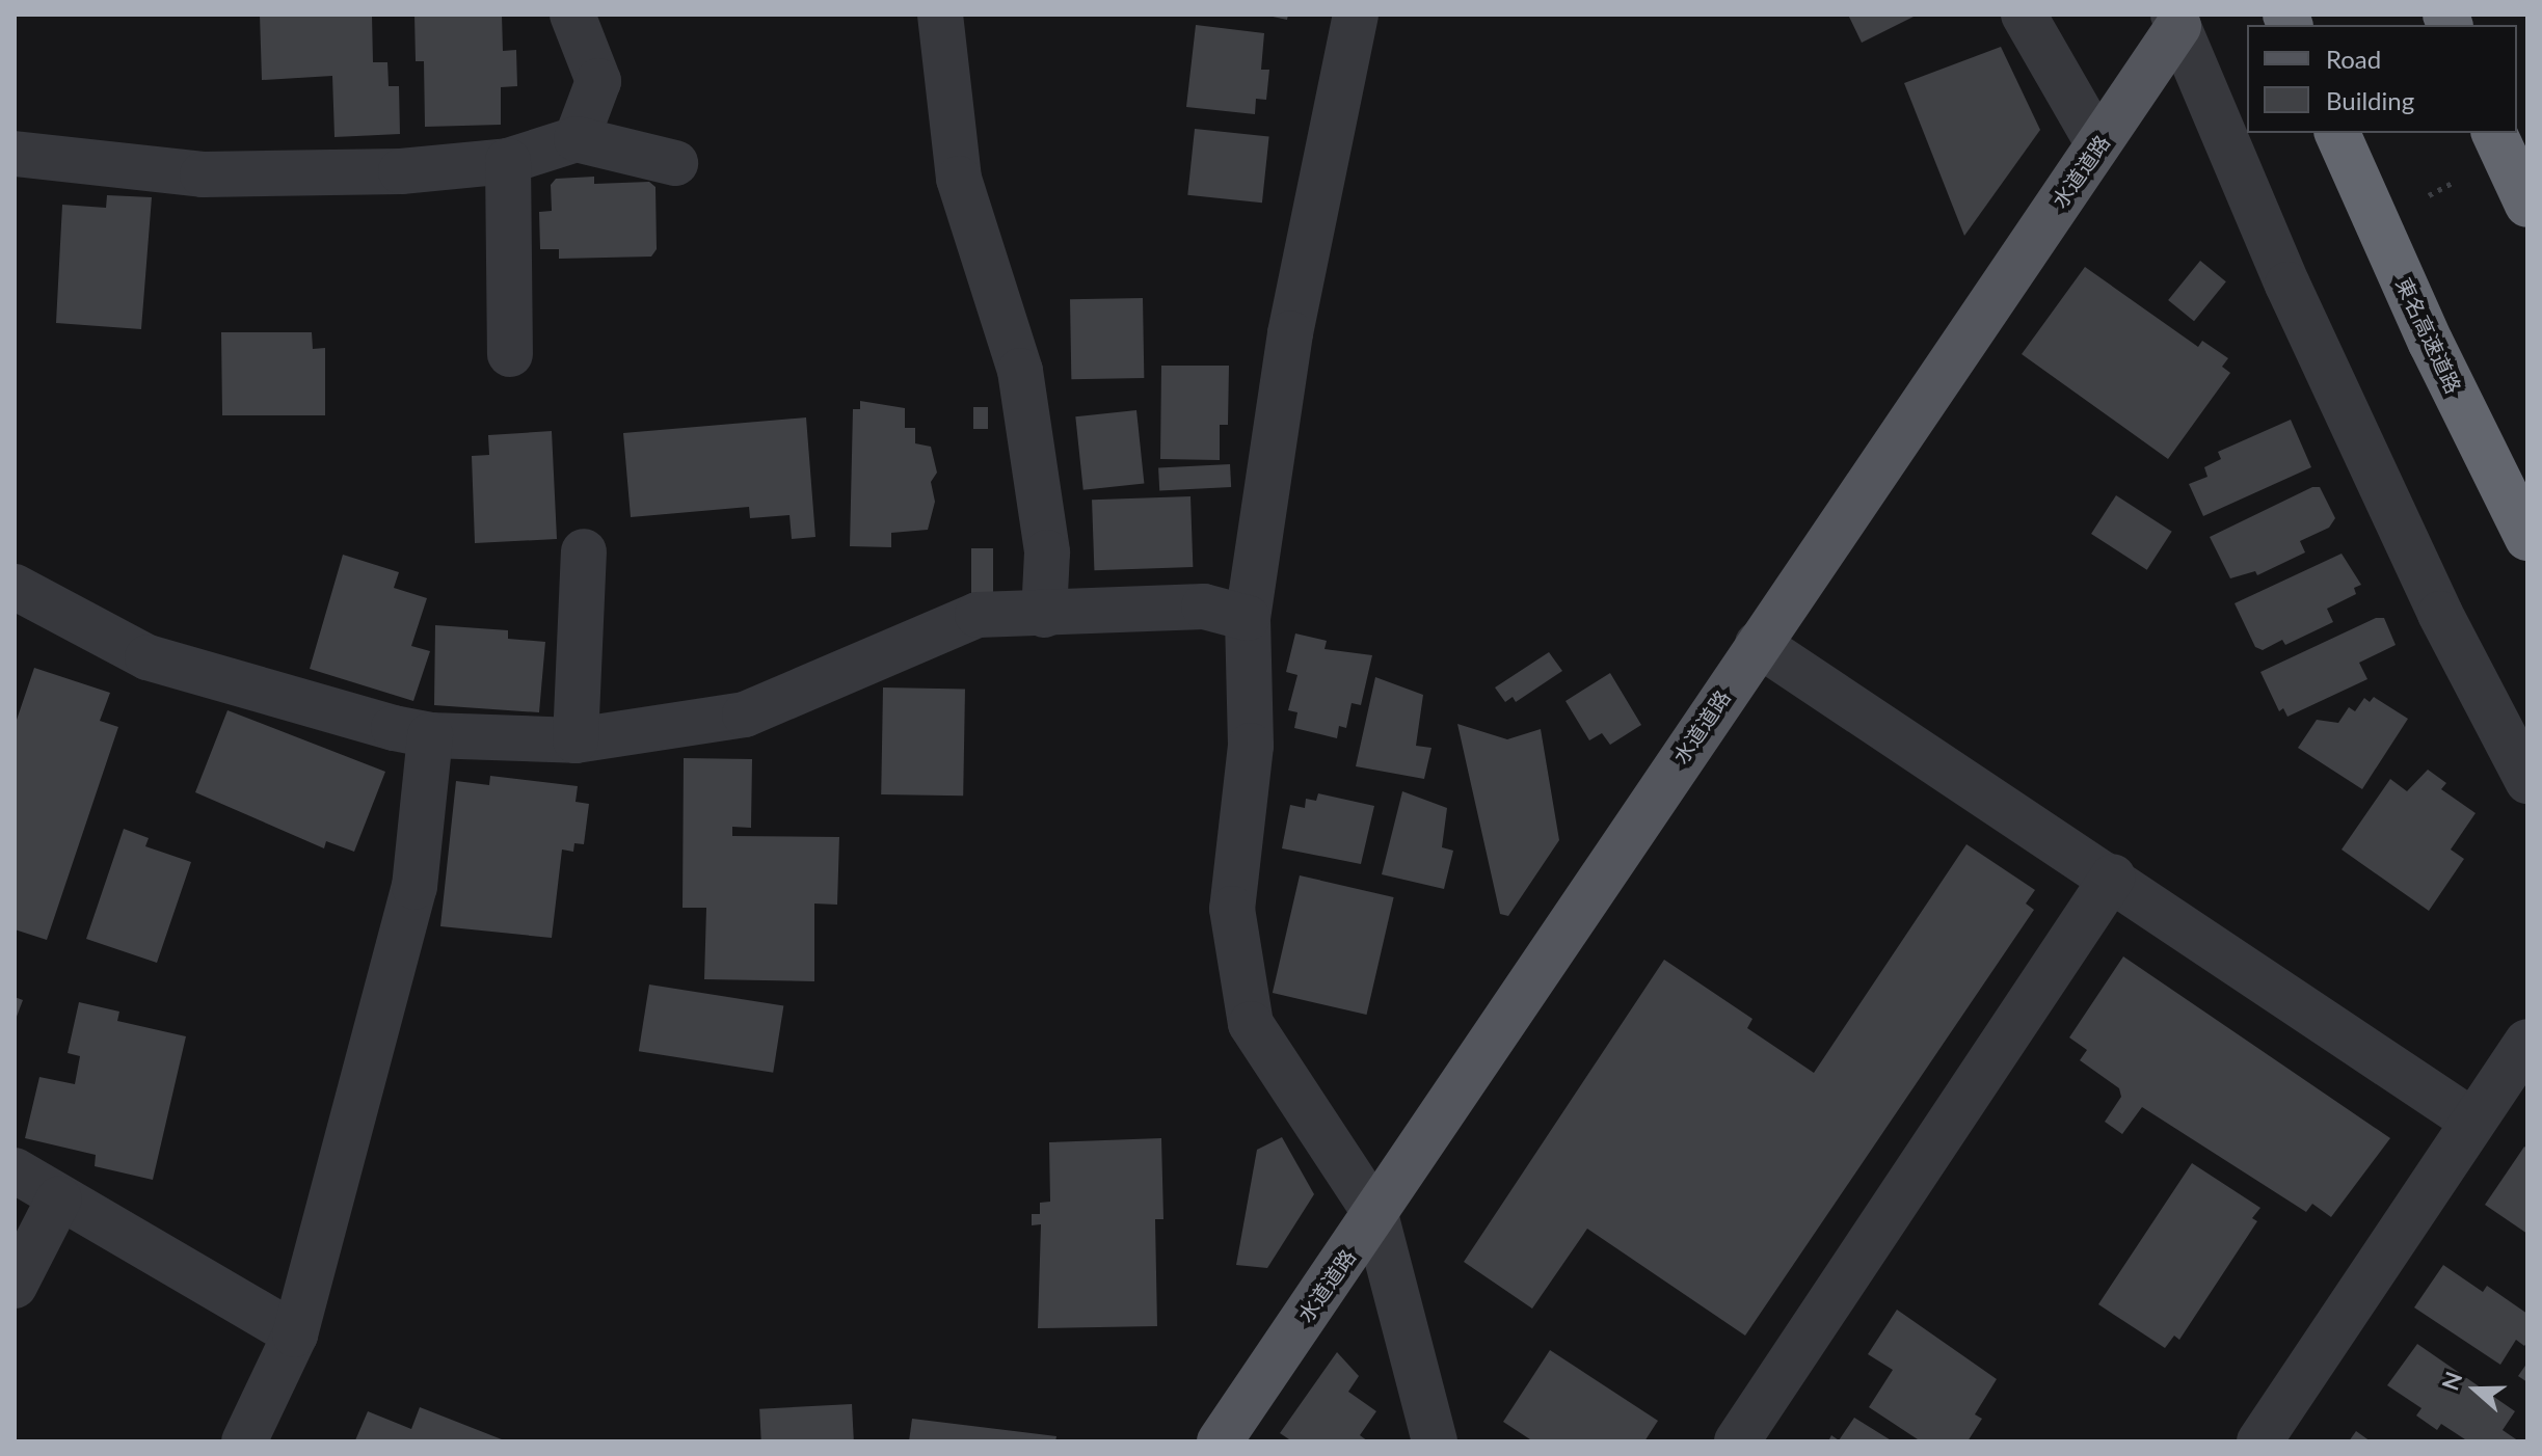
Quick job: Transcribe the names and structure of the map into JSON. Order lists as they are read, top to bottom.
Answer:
{
  "streets": {
    "highway": ["東名高速道路"],
    "main road": ["水道道路"]
  },
  "legend": ["Road", "Building"],
  "north": "left"
}
